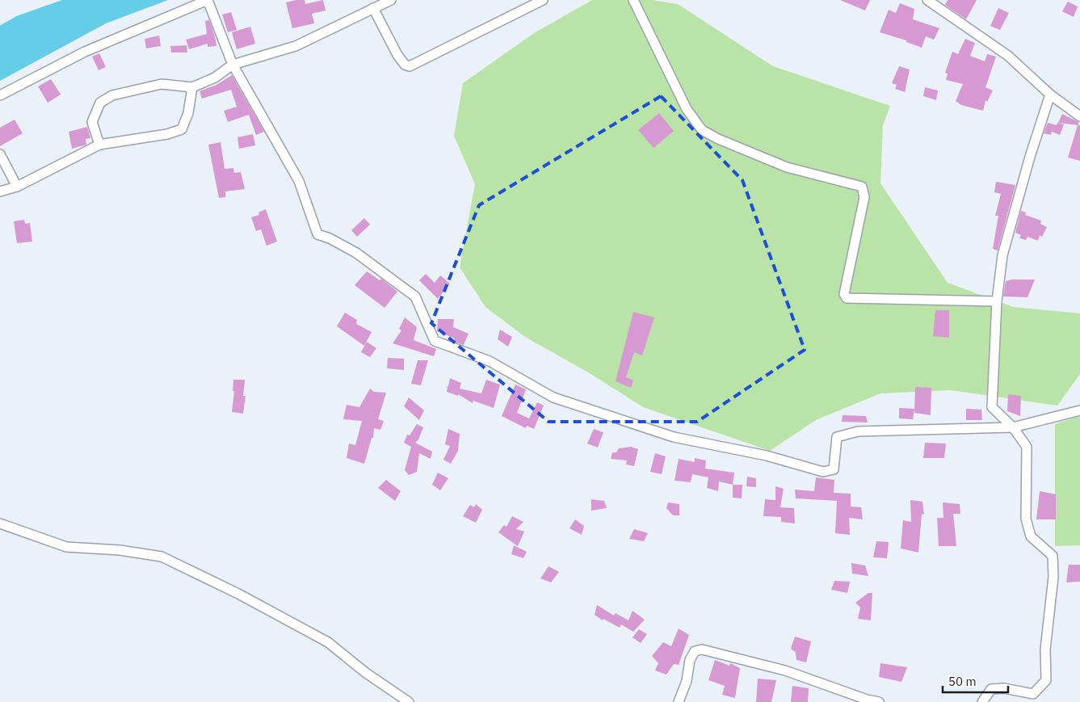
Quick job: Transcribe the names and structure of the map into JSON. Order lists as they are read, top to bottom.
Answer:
{
  "scale_bar": "50 m"
}
